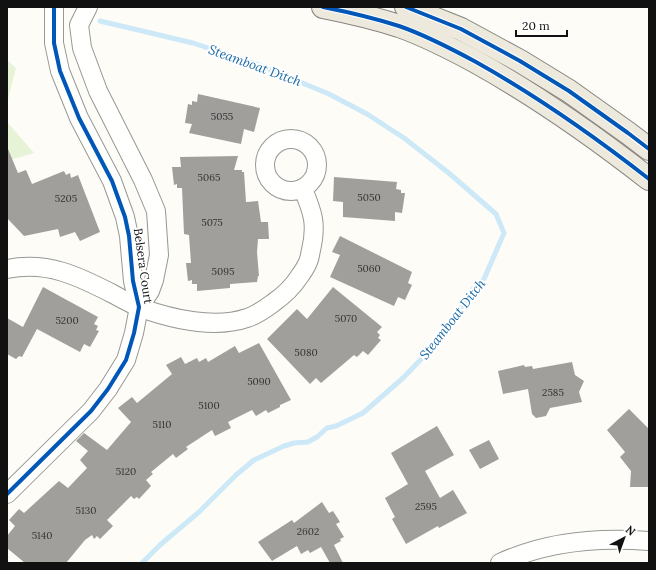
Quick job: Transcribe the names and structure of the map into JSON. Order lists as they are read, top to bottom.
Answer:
{
  "streets": {
    "street": ["Belsera Court"]
  },
  "water": ["Steamboat Ditch"],
  "house_numbers": [
    "5055",
    "5065",
    "5050",
    "5205",
    "5075",
    "5060",
    "5095",
    "5070",
    "5200",
    "5080",
    "5090",
    "2585",
    "5100",
    "5110",
    "5120",
    "2595",
    "5130",
    "2602",
    "5140"
  ],
  "scale_bar": "20 m",
  "north": "top right"
}
